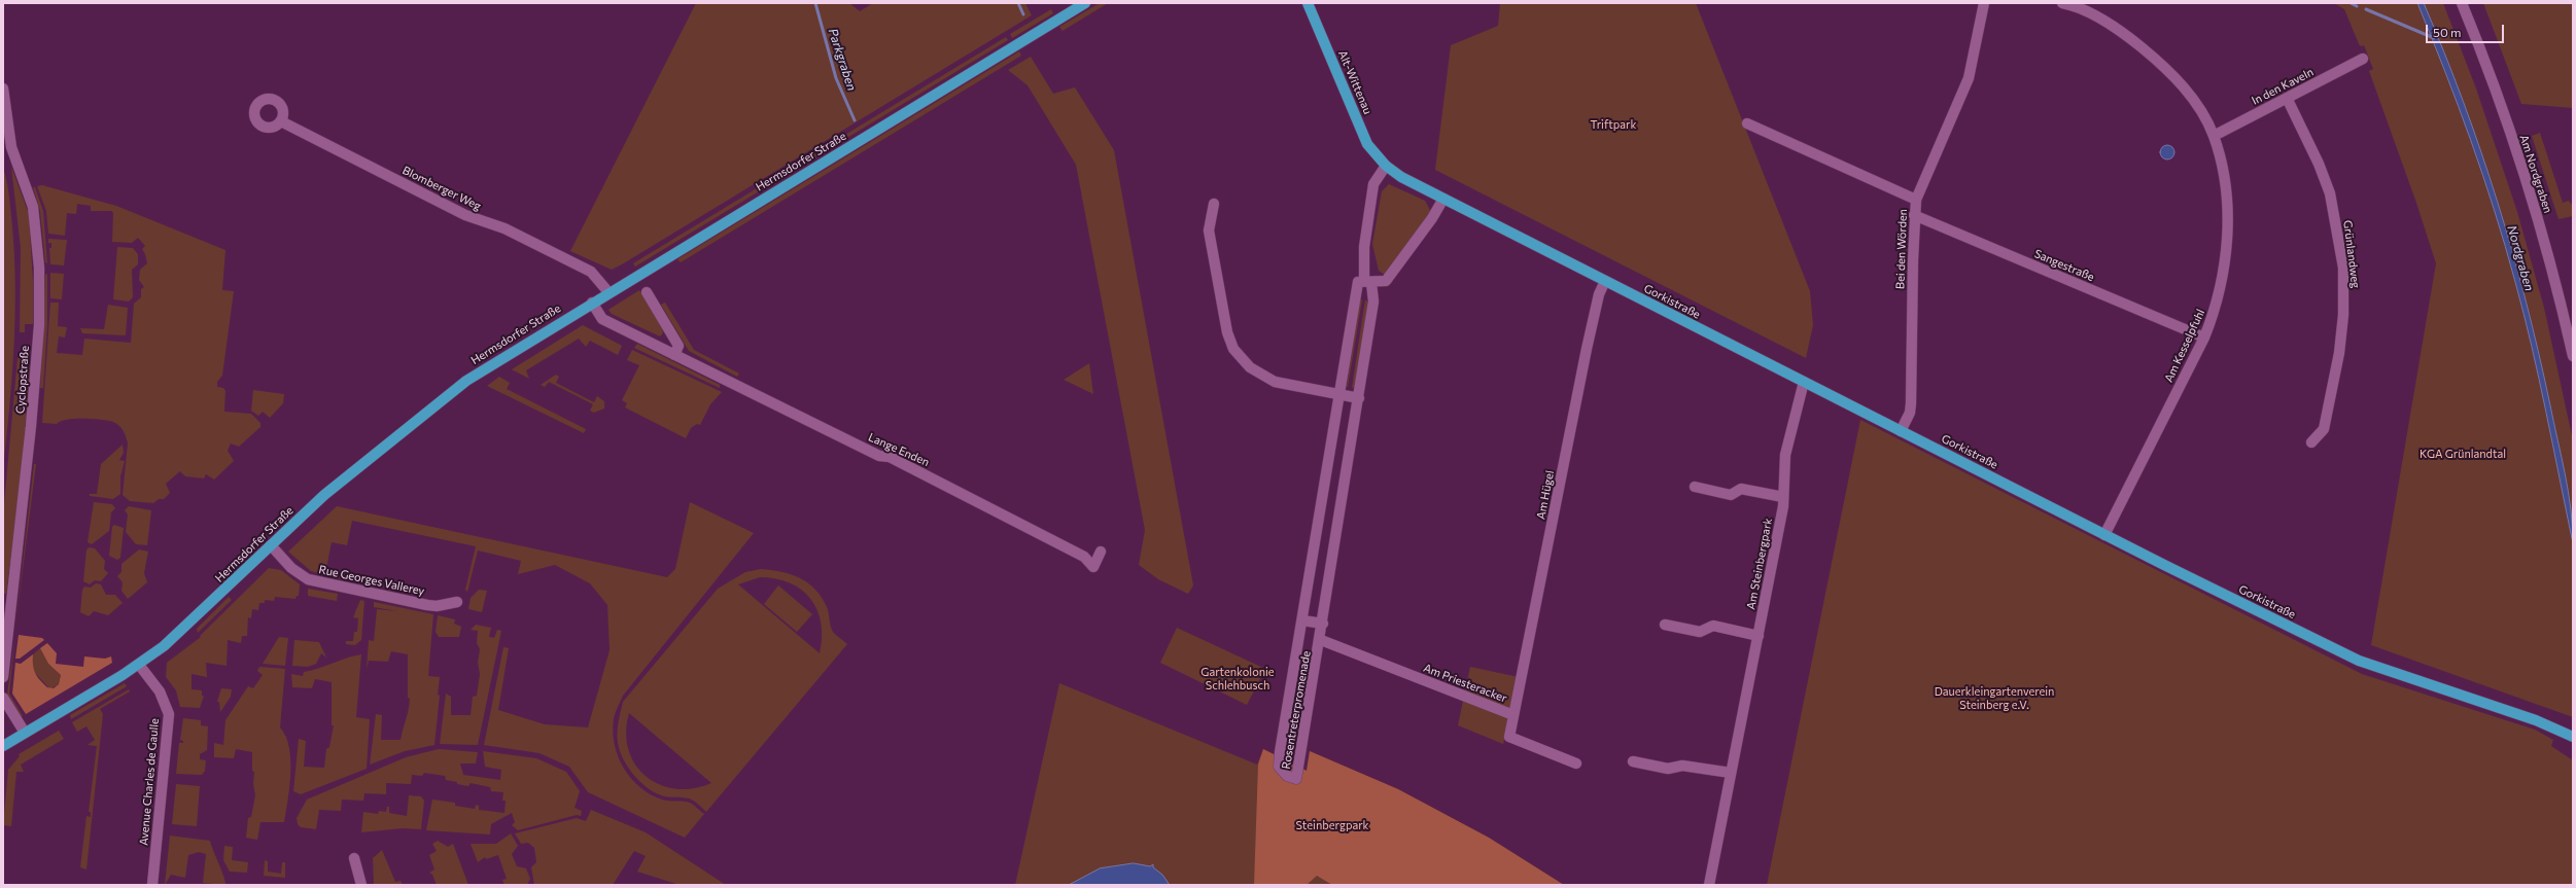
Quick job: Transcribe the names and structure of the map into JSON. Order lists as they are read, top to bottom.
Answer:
{
  "streets": {
    "main road": ["Alt-Wittenau", "Hermsdorfer Straße", "Gorkistraße"],
    "street": [
      "In den Kaveln",
      "Am Nordgraben",
      "Blomberger Weg",
      "Bei den Wörden",
      "Grünlandweg",
      "Sangestraße",
      "Am Kesselpfuhl",
      "Cyclopstraße",
      "Lange Enden",
      "Am Hügel",
      "Am Steinbergpark",
      "Rue Georges Vallerey",
      "Am Priesteracker",
      "Rosentreterpromenade",
      "Avenue Charles de Gaulle"
    ]
  },
  "crossings": [
    ["Alt-Wittenau", "Gorkistraße"],
    ["Alt-Wittenau", "Rosentreterpromenade"],
    ["In den Kaveln", "Grünlandweg"],
    ["In den Kaveln", "Am Kesselpfuhl"],
    ["Hermsdorfer Straße", "Blomberger Weg"],
    ["Hermsdorfer Straße", "Lange Enden"],
    ["Hermsdorfer Straße", "Rue Georges Vallerey"],
    ["Hermsdorfer Straße", "Avenue Charles de Gaulle"],
    ["Bei den Wörden", "Sangestraße"],
    ["Bei den Wörden", "Gorkistraße"],
    ["Sangestraße", "Am Kesselpfuhl"],
    ["Gorkistraße", "Am Kesselpfuhl"],
    ["Gorkistraße", "Am Hügel"],
    ["Gorkistraße", "Am Steinbergpark"],
    ["Gorkistraße", "Rosentreterpromenade"],
    ["Am Hügel", "Am Priesteracker"],
    ["Am Priesteracker", "Rosentreterpromenade"]
  ],
  "water": ["Parkgraben", "Nordgraben"],
  "parks": [
    "Triftpark",
    "KGA Grünlandtal",
    "Gartenkolonie Schlehbusch",
    "Dauerkleingartenverein Steinberg e.V.",
    "Steinbergpark"
  ],
  "scale_bar": "50 m"
}
